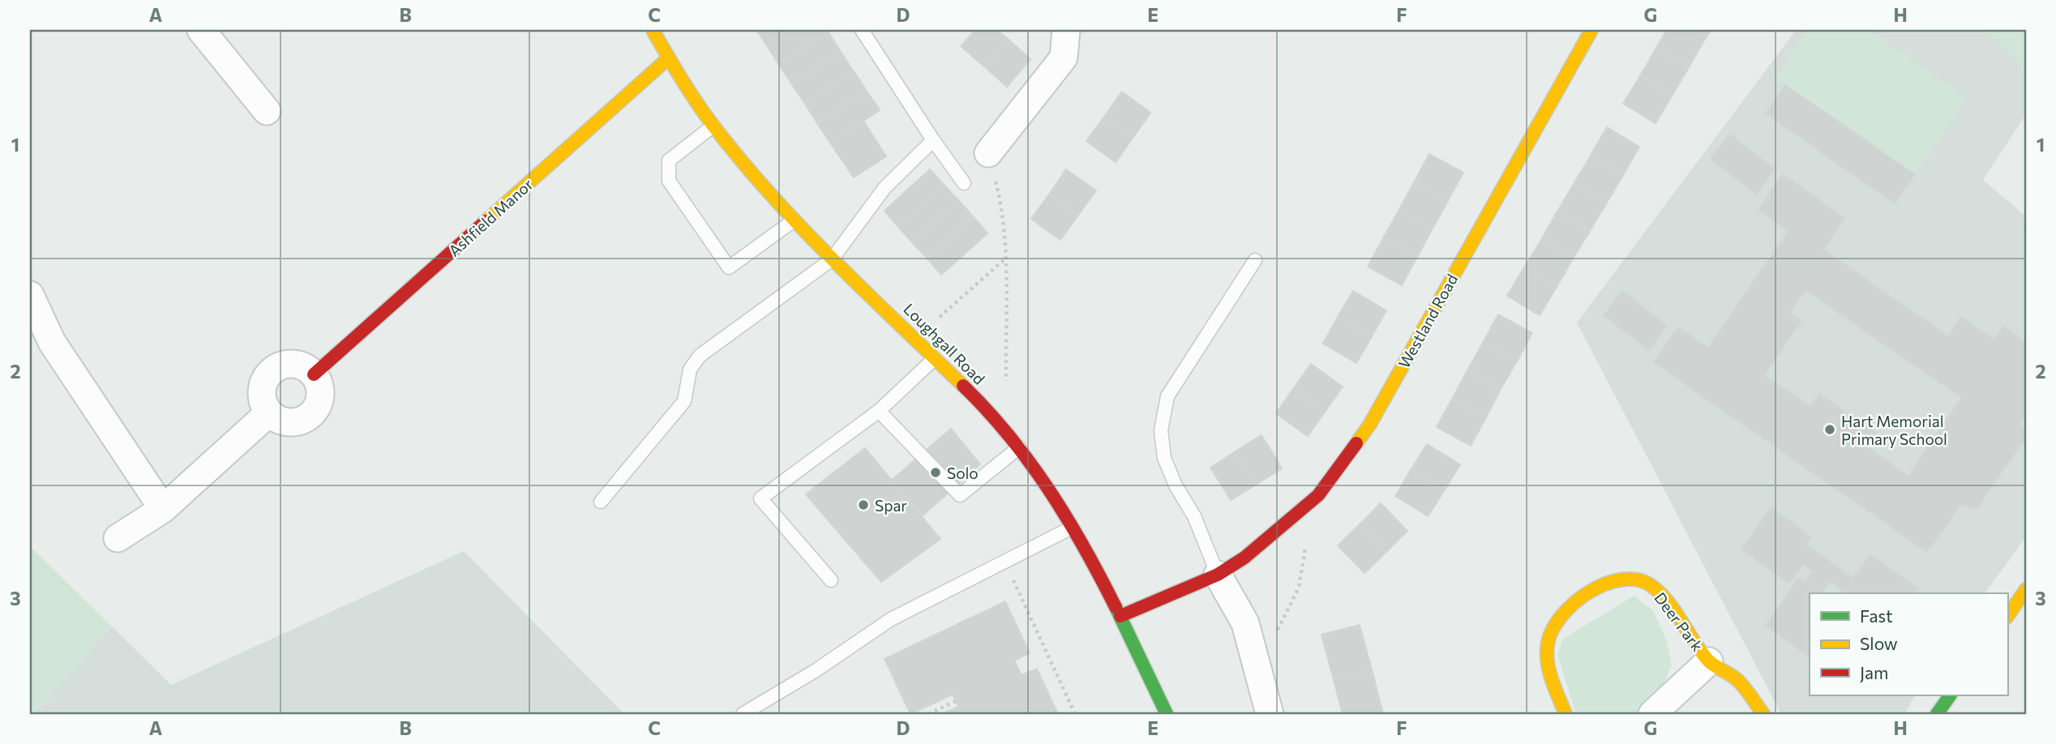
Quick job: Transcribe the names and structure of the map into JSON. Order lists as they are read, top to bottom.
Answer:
{
  "streets": {
    "street": [
      "Ashfield Manor",
      "Westland Road",
      "Loughgall Road",
      "Deer Park"
    ]
  },
  "crossings": [
    ["Ashfield Manor", "Loughgall Road"],
    ["Westland Road", "Loughgall Road"]
  ],
  "places": ["Hart Memorial Primary School", "Solo", "Spar"],
  "legend": ["Fast", "Slow", "Jam"],
  "grid": {
    "columns": [
      "A",
      "B",
      "C",
      "D",
      "E",
      "F",
      "G",
      "H"
    ],
    "rows": ["1", "2", "3"]
  }
}
